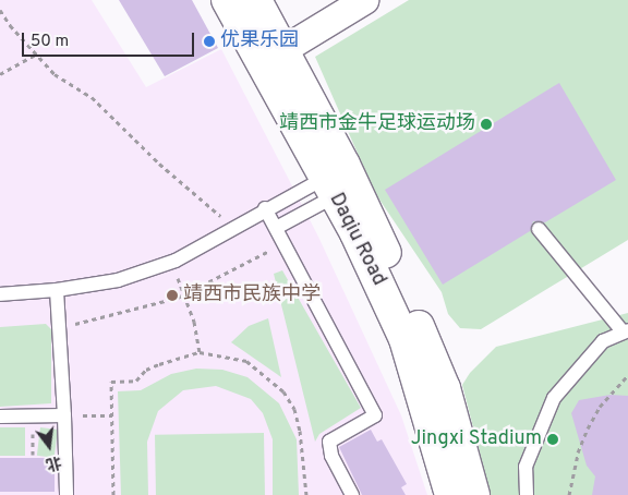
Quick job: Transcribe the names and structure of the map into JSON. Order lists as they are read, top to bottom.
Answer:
{
  "streets": {
    "main road": ["Daqiu Road"]
  },
  "places": [
    "优果乐园",
    "靖西市金牛足球运动场",
    "靖西市民族中学",
    "Jingxi Stadium"
  ],
  "scale_bar": "50 m",
  "north": "bottom"
}
